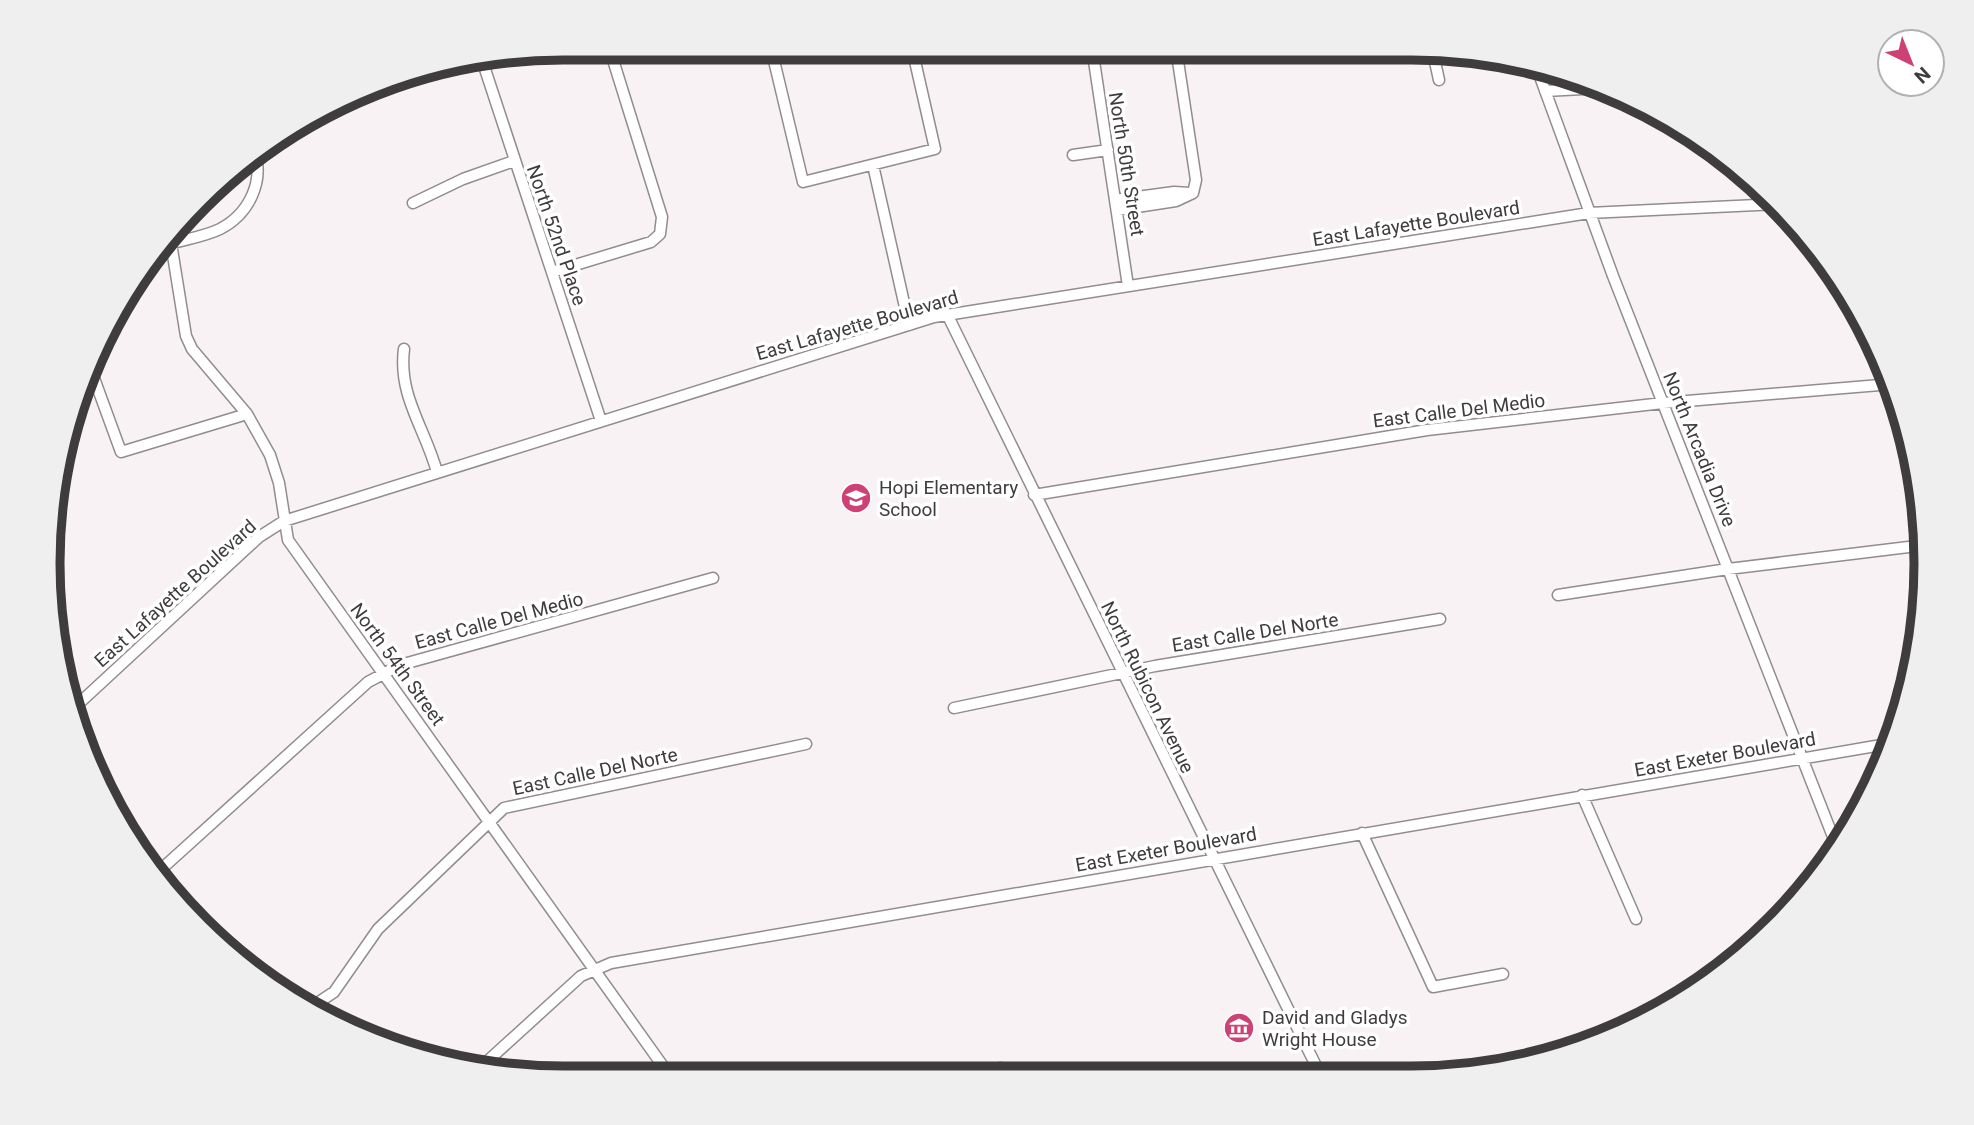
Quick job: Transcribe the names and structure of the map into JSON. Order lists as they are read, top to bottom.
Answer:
{
  "streets": {
    "street": [
      "North 50th Street",
      "East Lafayette Boulevard",
      "North 52nd Place",
      "East Calle Del Medio",
      "North Arcadia Drive",
      "East Calle Del Norte",
      "North 54th Street",
      "North Rubicon Avenue",
      "East Exeter Boulevard"
    ]
  },
  "crossings": [
    ["North 50th Street", "East Lafayette Boulevard"],
    ["East Lafayette Boulevard", "North 52nd Place"],
    ["East Lafayette Boulevard", "North Arcadia Drive"],
    ["East Lafayette Boulevard", "North 54th Street"],
    ["East Lafayette Boulevard", "North Rubicon Avenue"],
    ["East Calle Del Medio", "North Arcadia Drive"],
    ["East Calle Del Medio", "North 54th Street"],
    ["East Calle Del Medio", "North Rubicon Avenue"],
    ["North Arcadia Drive", "East Exeter Boulevard"],
    ["East Calle Del Norte", "North 54th Street"],
    ["East Calle Del Norte", "North Rubicon Avenue"],
    ["North 54th Street", "East Exeter Boulevard"],
    ["North Rubicon Avenue", "East Exeter Boulevard"]
  ],
  "places": {
    "school or university": ["Hopi Elementary School"],
    "museum": ["David and Gladys Wright House"]
  },
  "north": "bottom right"
}
